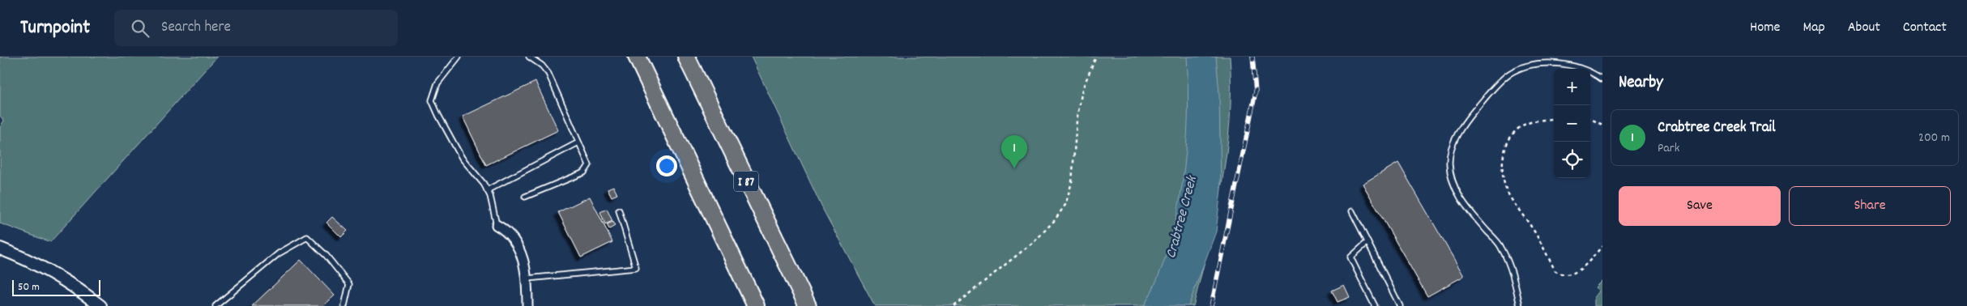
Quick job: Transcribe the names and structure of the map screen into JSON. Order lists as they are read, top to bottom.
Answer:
{
  "streets": {
    "highway": ["I 87"]
  },
  "water": ["Crabtree Creek"],
  "scale_bar": "50 m",
  "page": {
    "header": "Turnpoint",
    "search": "Search here",
    "nav": [
      "Home",
      "Map",
      "About",
      "Contact"
    ],
    "heading": "Nearby",
    "map_buttons": ["+", "−"],
    "list": [
      {
        "mark": "1",
        "name": "Crabtree Creek Trail",
        "note": "Park",
        "value": "200 m"
      }
    ],
    "pins": "1",
    "buttons": ["Save", "Share"],
    "scale": "50 m"
  }
}
